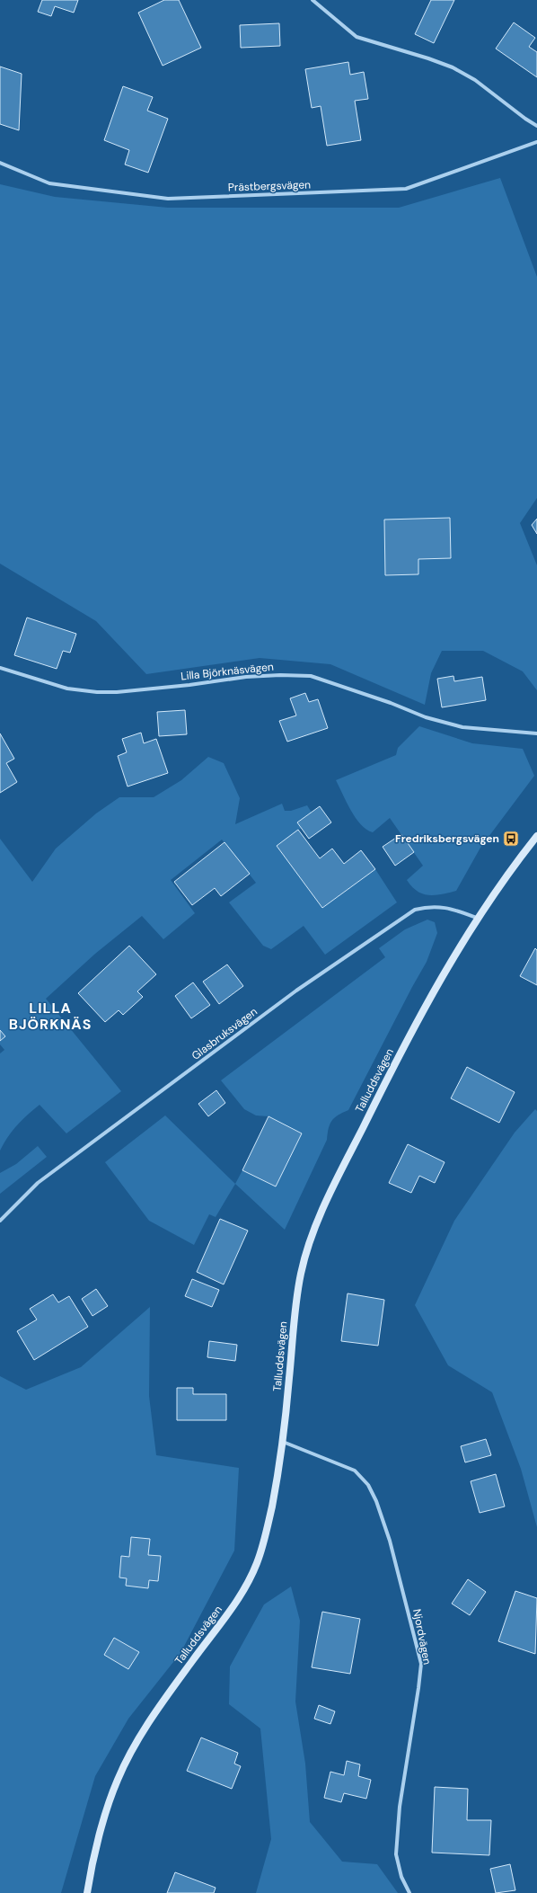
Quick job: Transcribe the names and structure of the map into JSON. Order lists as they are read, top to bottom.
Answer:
{
  "streets": {
    "street": [
      "Prästbergsvägen",
      "Lilla Björknäsvägen",
      "Glasbruksvägen",
      "Talluddsvägen",
      "Njordvägen"
    ]
  },
  "crossings": [
    ["Glasbruksvägen", "Talluddsvägen"],
    ["Talluddsvägen", "Njordvägen"]
  ],
  "districts": ["LILLA BJÖRKNÄS"],
  "places": {
    "bus stop": ["Fredriksbergsvägen"]
  }
}
